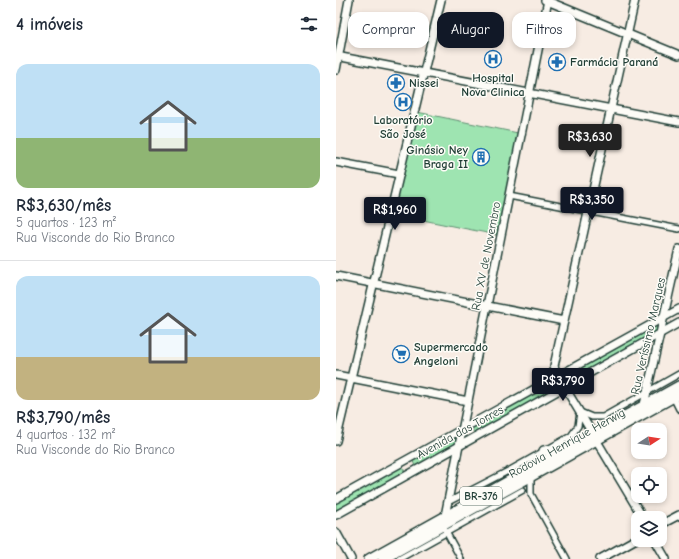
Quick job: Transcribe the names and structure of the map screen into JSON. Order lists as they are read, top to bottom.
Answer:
{
  "streets": {
    "highway": ["Rodovia Henrique Herwig", "BR-376"],
    "main road": ["Rua XV de Novembro", "Rua Veríssimo Marques", "Avenida das Torres"]
  },
  "crossings": [
    ["Rua XV de Novembro", "Avenida das Torres"],
    ["Rua XV de Novembro", "Rodovia Henrique Herwig"],
    ["Rua Veríssimo Marques", "Avenida das Torres"],
    ["Rua Veríssimo Marques", "Rodovia Henrique Herwig"]
  ],
  "places": {
    "hospital": ["Hospital Nova Clinica", "Laboratório São José"],
    "pharmacy": ["Farmácia Paraná", "Nissei"],
    "building": ["Ginásio Ney Braga II"],
    "supermarket": ["Supermercado Angeloni"]
  },
  "north": "right",
  "page": {
    "heading": "4 imóveis",
    "chip": ["Comprar", "Alugar", "Filtros"],
    "list": [
      {
        "name": "R$3,630/mês",
        "note": "5 quartos · 123 m² · Rua Visconde do Rio Branco"
      },
      {
        "name": "R$3,790/mês",
        "note": "4 quartos · 132 m² · Rua Visconde do Rio Branco"
      }
    ],
    "price": [
      "R$3,630",
      "R$3,350",
      "R$1,960",
      "R$3,790"
    ]
  }
}
